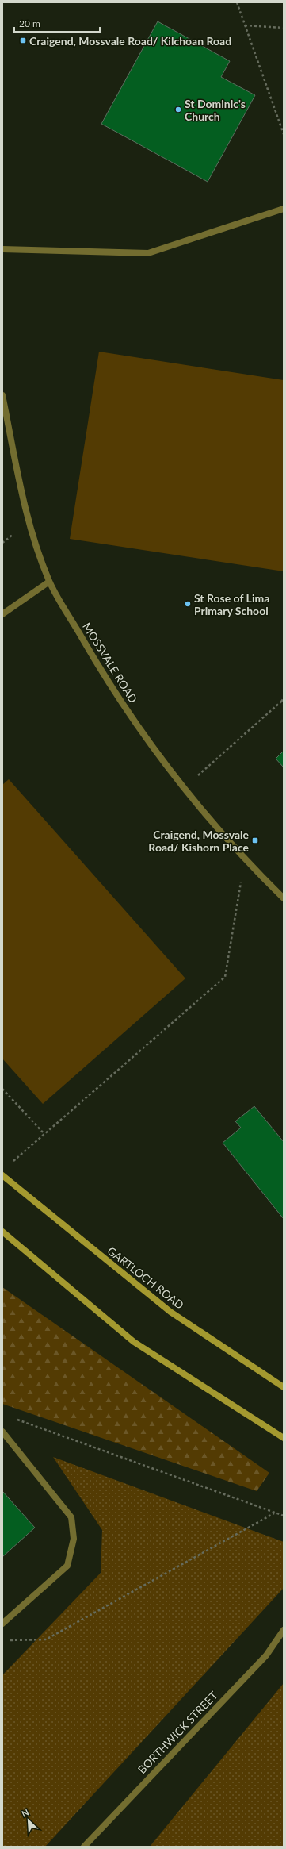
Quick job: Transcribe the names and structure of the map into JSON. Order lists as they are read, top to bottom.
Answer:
{
  "streets": {
    "main road": ["GARTLOCH ROAD"],
    "street": ["MOSSVALE ROAD", "BORTHWICK STREET"]
  },
  "places": {
    "transit": ["Craigend, Mossvale Road/ Kilchoan Road", "Craigend, Mossvale Road/ Kishorn Place"],
    "other": ["St Dominic's Church", "St Rose of Lima Primary School"]
  },
  "scale_bar": "20 m",
  "north": "top left"
}
